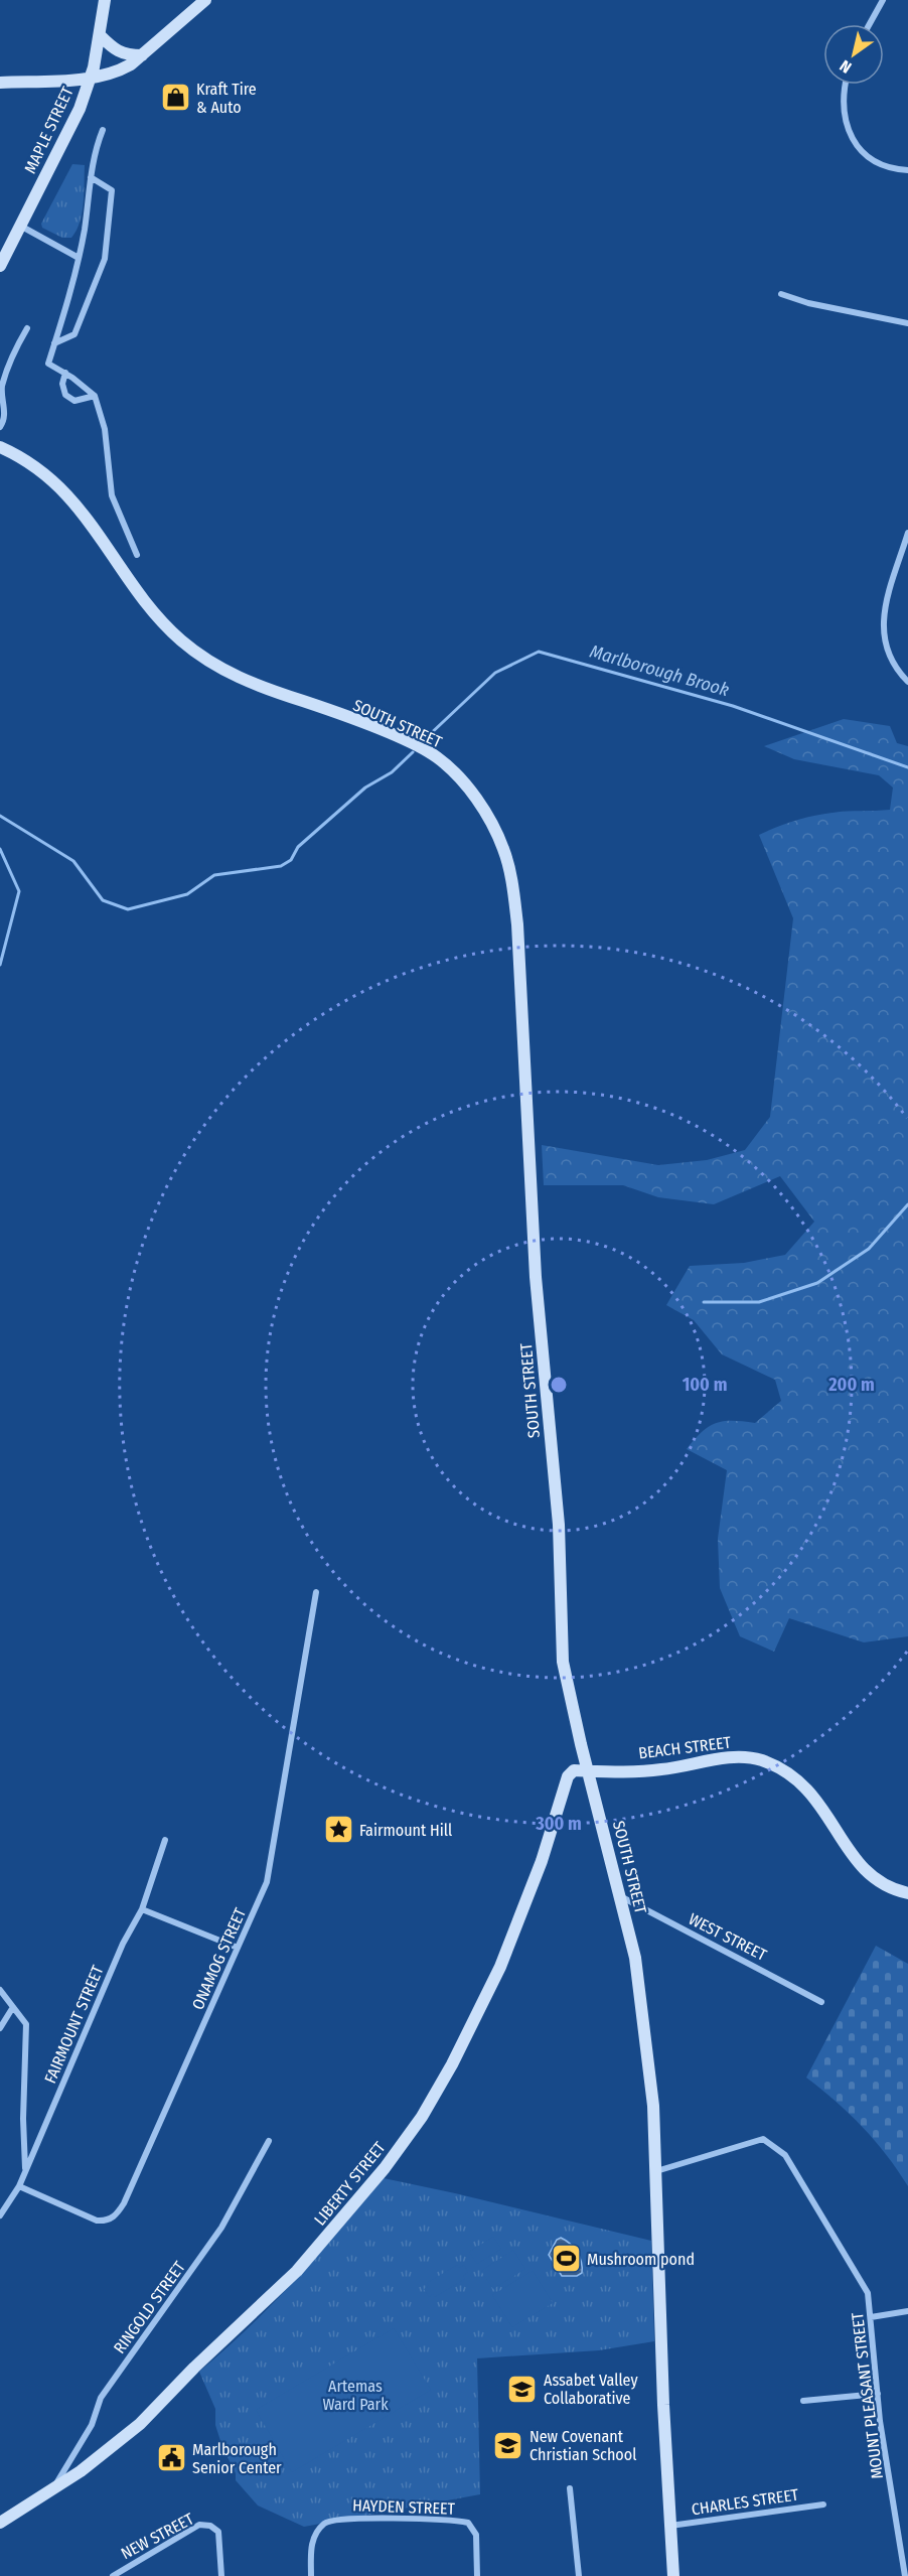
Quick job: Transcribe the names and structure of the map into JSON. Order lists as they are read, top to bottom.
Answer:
{
  "streets": {
    "main road": [
      "MAPLE STREET",
      "SOUTH STREET",
      "BEACH STREET",
      "LIBERTY STREET"
    ],
    "street": [
      "WEST STREET",
      "ONAMOG STREET",
      "FAIRMOUNT STREET",
      "RINGOLD STREET",
      "MOUNT PLEASANT STREET",
      "CHARLES STREET",
      "HAYDEN STREET",
      "NEW STREET"
    ]
  },
  "crossings": [
    ["SOUTH STREET", "BEACH STREET"],
    ["SOUTH STREET", "WEST STREET"],
    ["SOUTH STREET", "LIBERTY STREET"],
    ["SOUTH STREET", "MOUNT PLEASANT STREET"],
    ["SOUTH STREET", "CHARLES STREET"],
    ["BEACH STREET", "LIBERTY STREET"],
    ["ONAMOG STREET", "FAIRMOUNT STREET"],
    ["LIBERTY STREET", "RINGOLD STREET"]
  ],
  "water": ["Marlborough Brook"],
  "parks": ["Artemas Ward Park"],
  "places": {
    "shop": ["Kraft Tire & Auto"],
    "place": ["Fairmount Hill"],
    "sports": ["Mushroom pond"],
    "school or university": ["Assabet Valley Collaborative", "New Covenant Christian School"],
    "public building": ["Marlborough Senior Center"]
  },
  "north": "bottom left",
  "rings": ["100 m", "200 m", "300 m"]
}
